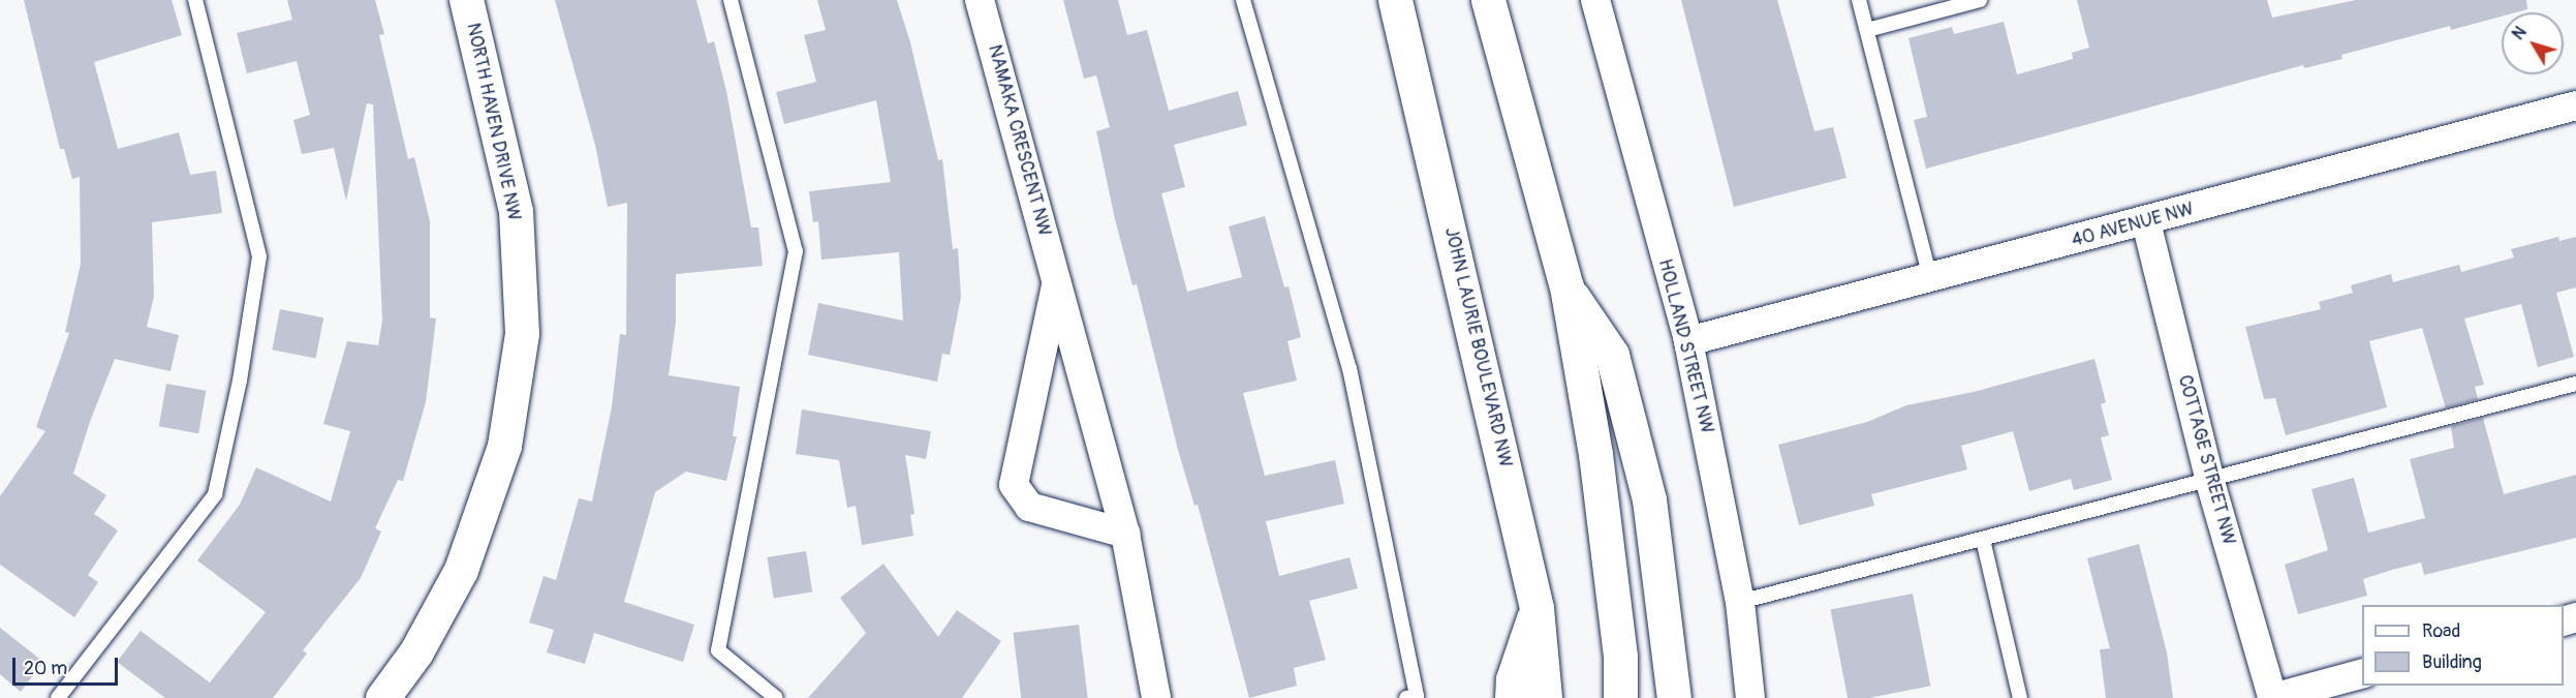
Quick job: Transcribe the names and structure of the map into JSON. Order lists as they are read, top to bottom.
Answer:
{
  "streets": {
    "main road": ["NORTH HAVEN DRIVE NW", "JOHN LAURIE BOULEVARD NW"],
    "street": [
      "NAMAKA CRESCENT NW",
      "40 AVENUE NW",
      "HOLLAND STREET NW",
      "COTTAGE STREET NW"
    ]
  },
  "crossings": [
    ["40 AVENUE NW", "HOLLAND STREET NW"],
    ["40 AVENUE NW", "COTTAGE STREET NW"]
  ],
  "legend": ["Road", "Building"],
  "scale_bar": "20 m",
  "north": "top left"
}
